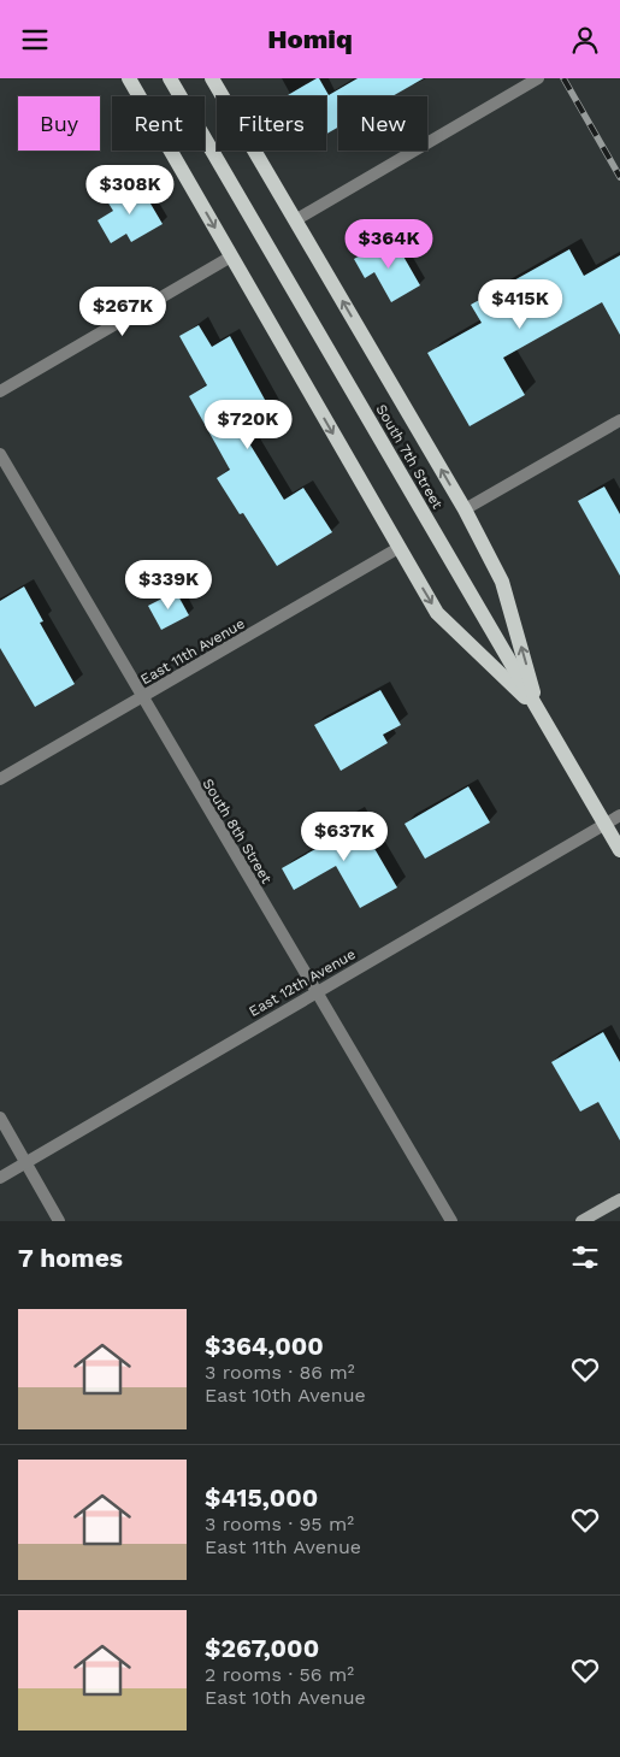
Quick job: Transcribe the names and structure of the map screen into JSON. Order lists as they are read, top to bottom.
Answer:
{
  "streets": {
    "main road": ["South 7th Street"],
    "street": ["East 11th Avenue", "South 8th Street", "East 12th Avenue"]
  },
  "crossings": [
    ["South 7th Street", "East 12th Avenue"],
    ["East 11th Avenue", "South 8th Street"],
    ["South 8th Street", "East 12th Avenue"]
  ],
  "page": {
    "header": "Homiq",
    "chip": [
      "Buy",
      "Rent",
      "Filters",
      "New"
    ],
    "price": [
      "$308K",
      "$364K",
      "$415K",
      "$267K",
      "$720K",
      "$339K",
      "$637K"
    ],
    "heading": "7 homes",
    "list": [
      {
        "name": "$364,000",
        "note": "3 rooms · 86 m² · East 10th Avenue"
      },
      {
        "name": "$415,000",
        "note": "3 rooms · 95 m² · East 11th Avenue"
      },
      {
        "name": "$267,000",
        "note": "2 rooms · 56 m² · East 10th Avenue"
      }
    ]
  }
}
